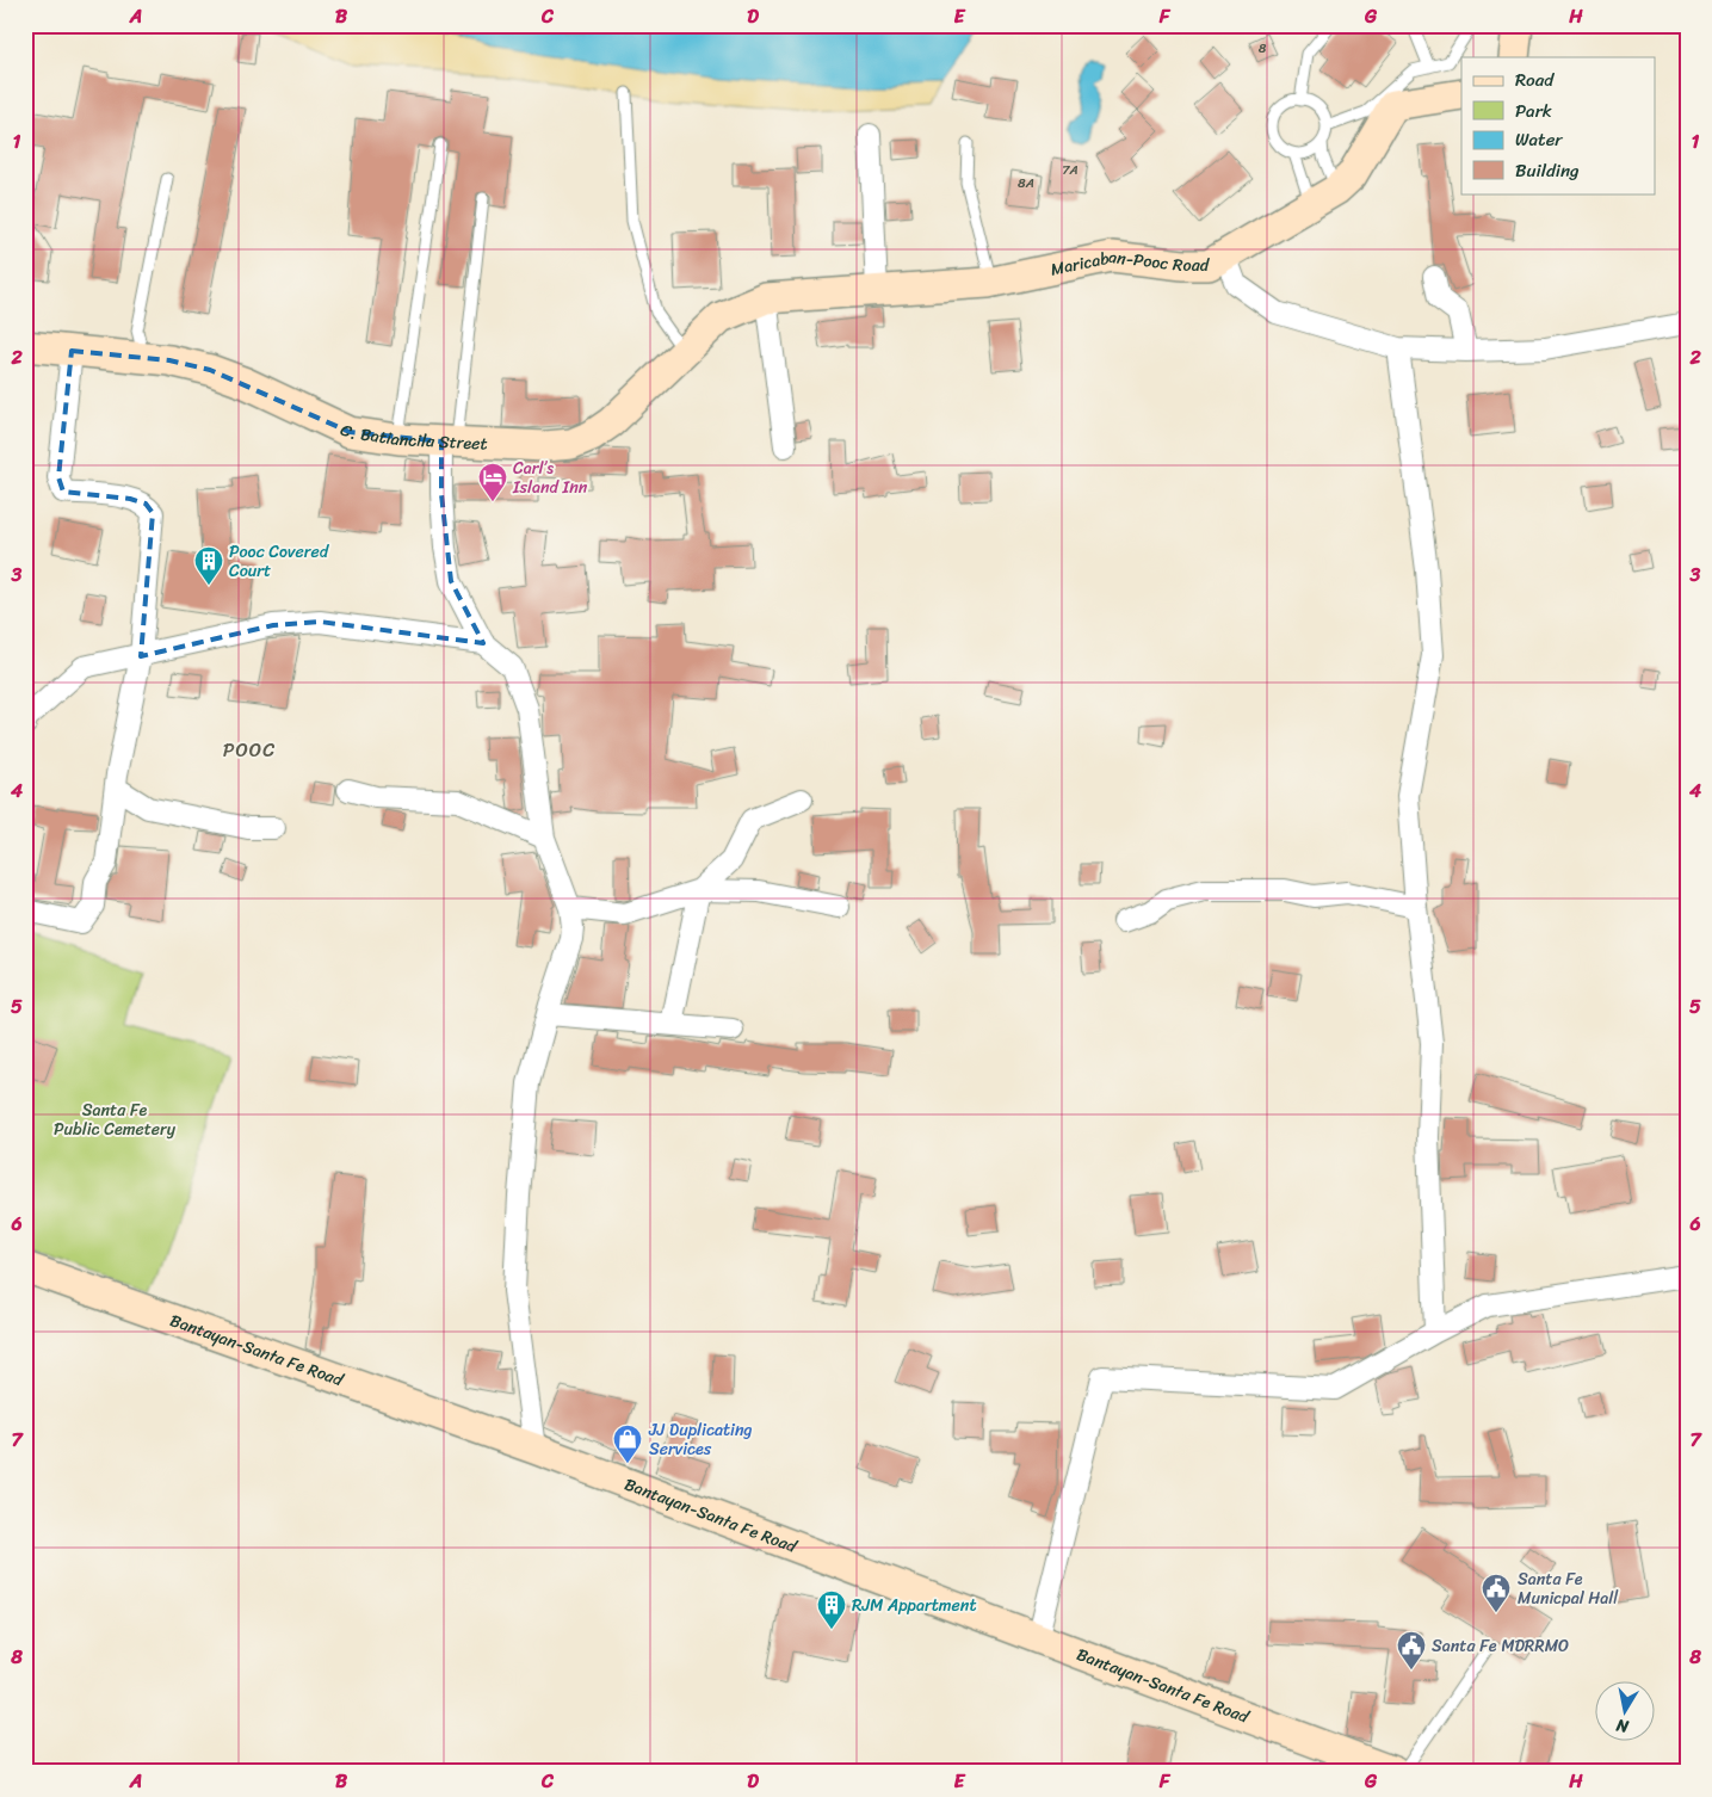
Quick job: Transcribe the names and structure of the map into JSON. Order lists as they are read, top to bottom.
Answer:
{
  "streets": {
    "street": ["Maricaban-Pooc Road", "C. Batiancila Street", "Bantayan-Santa Fe Road"]
  },
  "crossings": [
    ["Maricaban-Pooc Road", "C. Batiancila Street"]
  ],
  "districts": ["POOC"],
  "parks": ["Santa Fe Public Cemetery"],
  "places": {
    "hotel": ["Carl’s Island Inn"],
    "building": ["Pooc Covered Court", "RJM Appartment"],
    "shop": ["JJ Duplicating Services"],
    "public building": ["Santa Fe Municpal Hall", "Santa Fe MDRRMO"]
  },
  "house_numbers": ["8", "7A", "8A"],
  "legend": [
    "Road",
    "Park",
    "Water",
    "Building"
  ],
  "north": "bottom",
  "grid": {
    "columns": [
      "A",
      "B",
      "C",
      "D",
      "E",
      "F",
      "G",
      "H"
    ],
    "rows": [
      "1",
      "2",
      "3",
      "4",
      "5",
      "6",
      "7",
      "8"
    ]
  }
}
